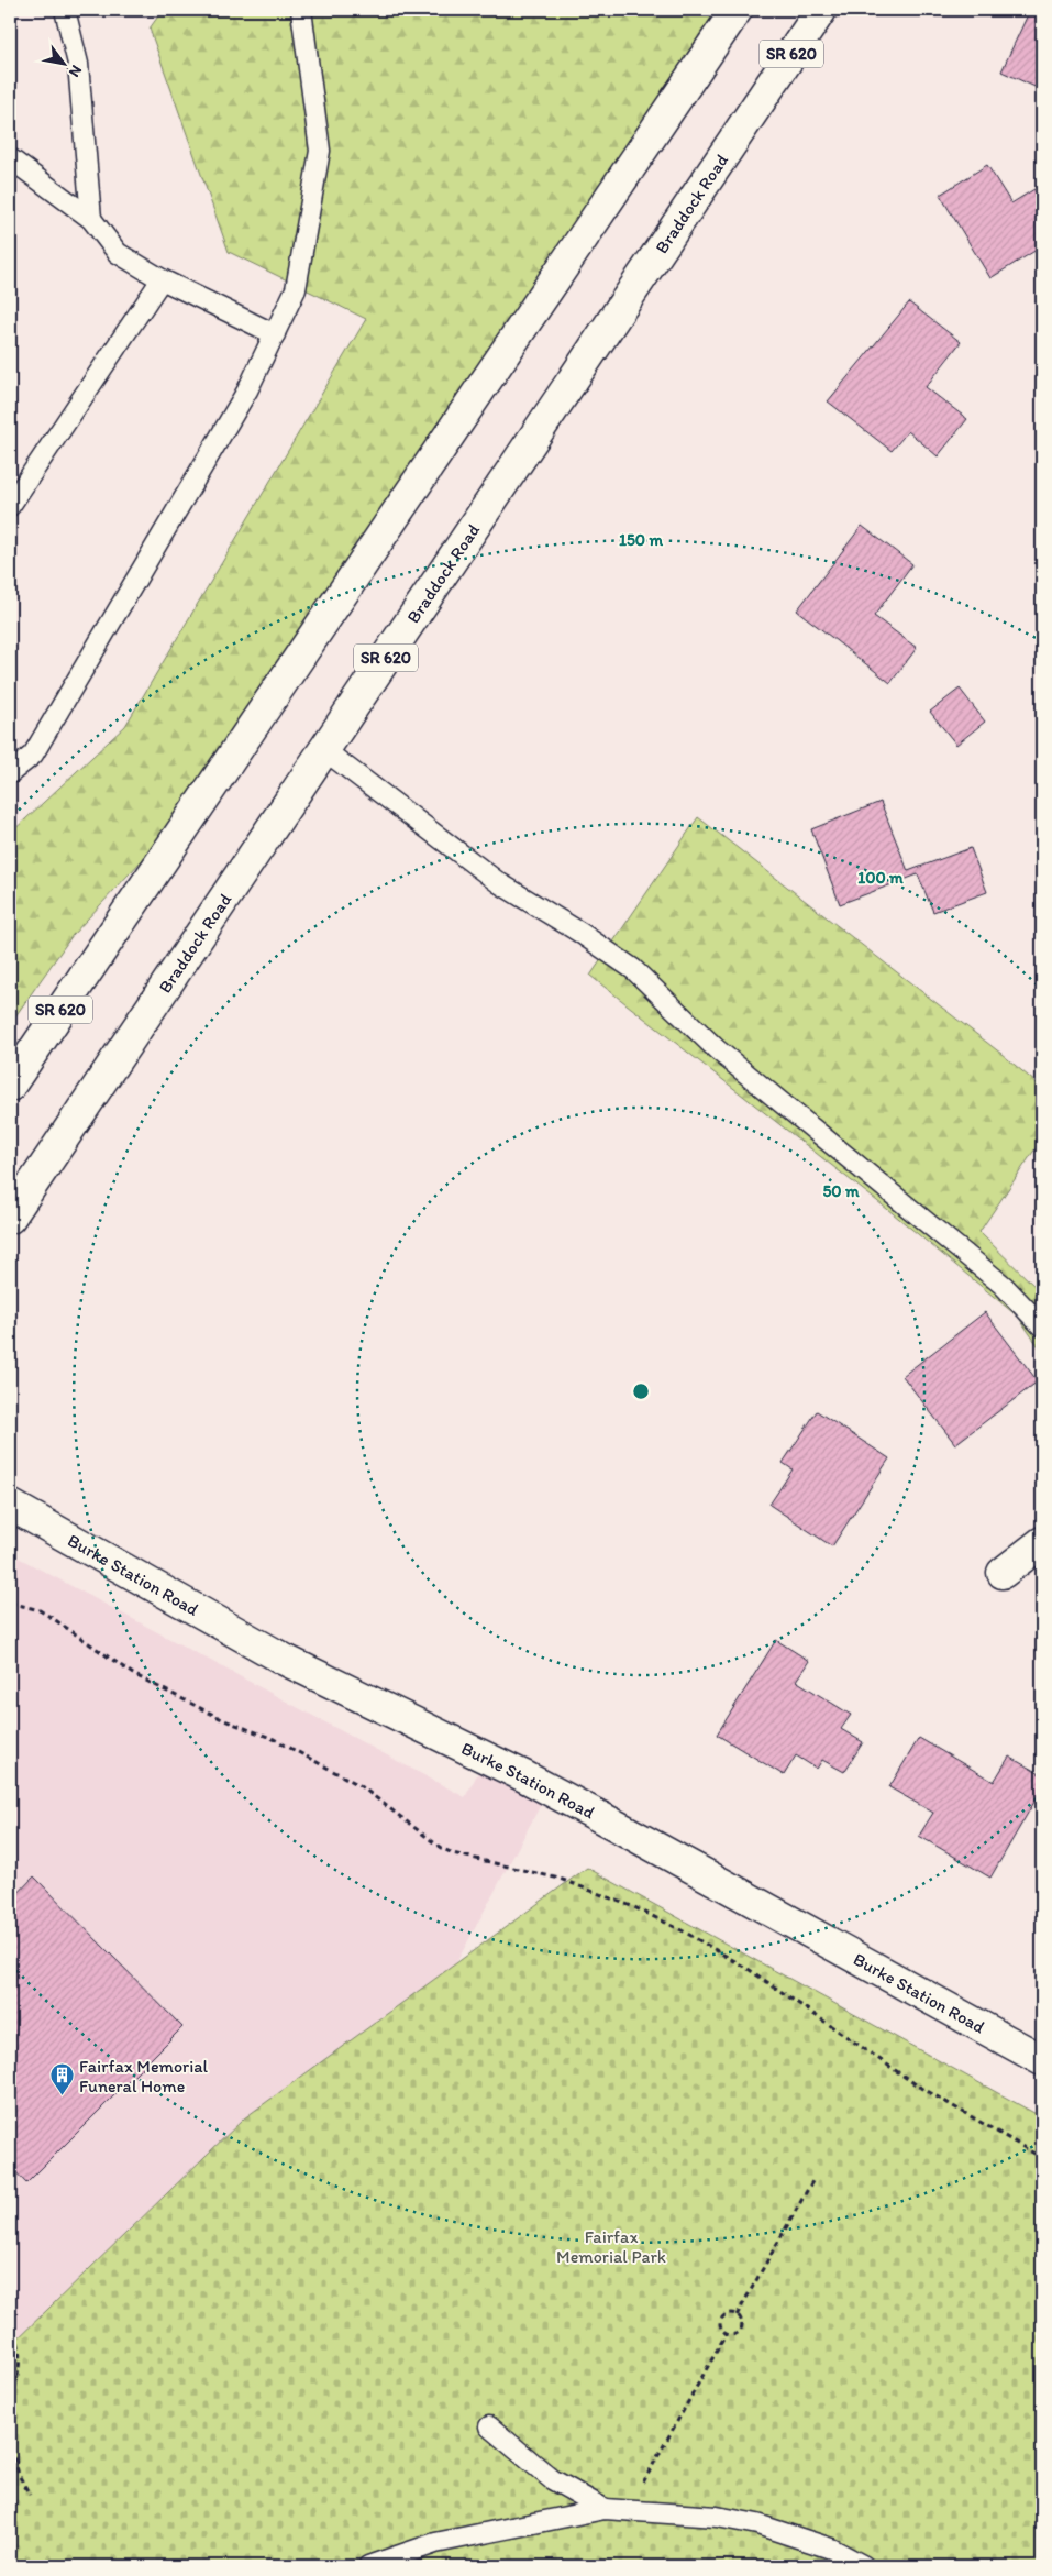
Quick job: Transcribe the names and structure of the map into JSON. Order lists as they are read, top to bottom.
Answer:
{
  "streets": {
    "main road": ["SR 620", "Braddock Road", "Burke Station Road"]
  },
  "parks": ["Fairfax Memorial Park"],
  "places": {
    "building": ["Fairfax Memorial Funeral Home"]
  },
  "north": "bottom right",
  "rings": ["150 m", "100 m", "50 m"]
}
